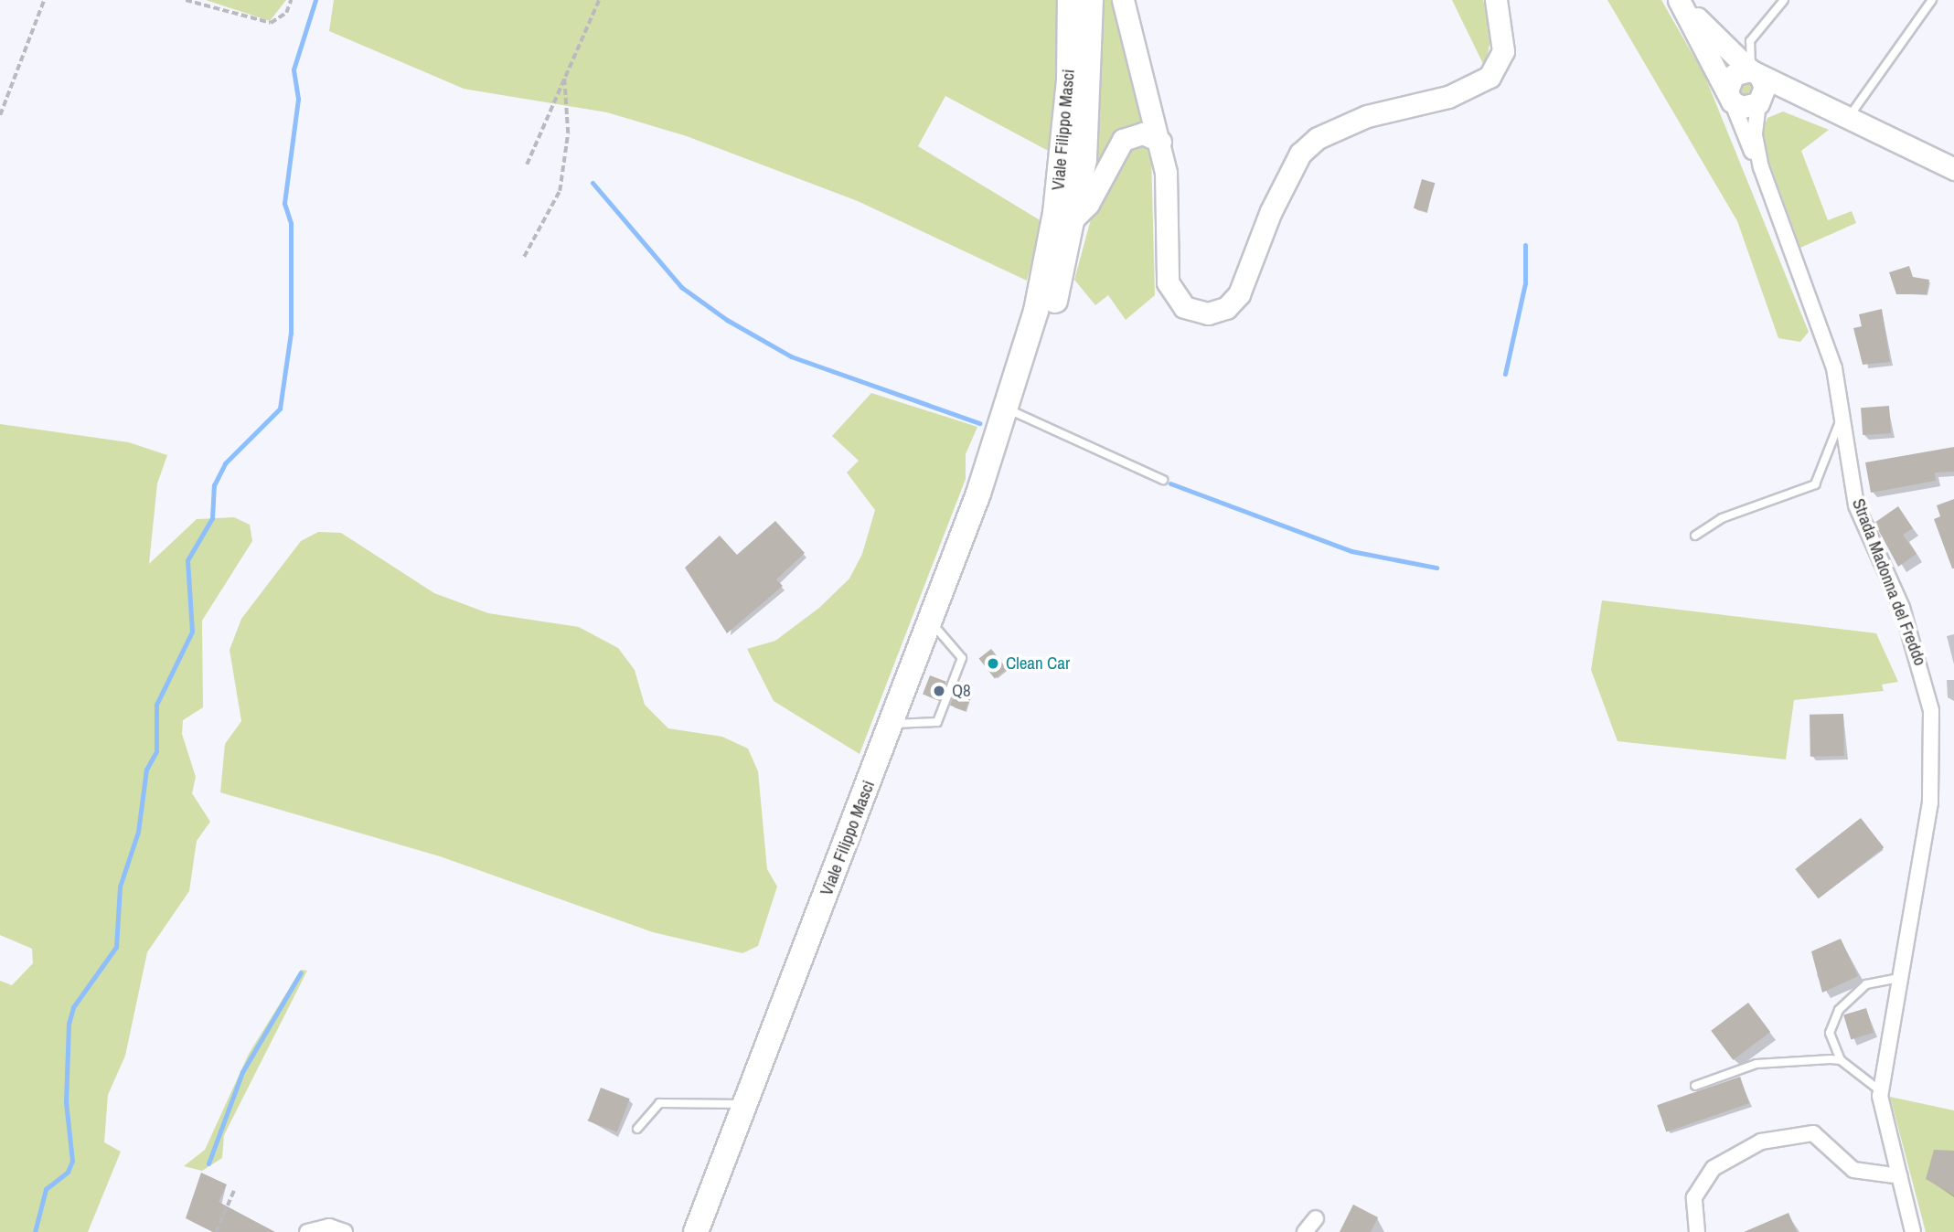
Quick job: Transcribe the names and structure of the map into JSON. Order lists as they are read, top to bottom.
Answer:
{
  "streets": {
    "main road": ["Viale Filippo Masci", "Strada Madonna del Freddo"]
  },
  "places": ["Clean Car", "Q8"]
}
